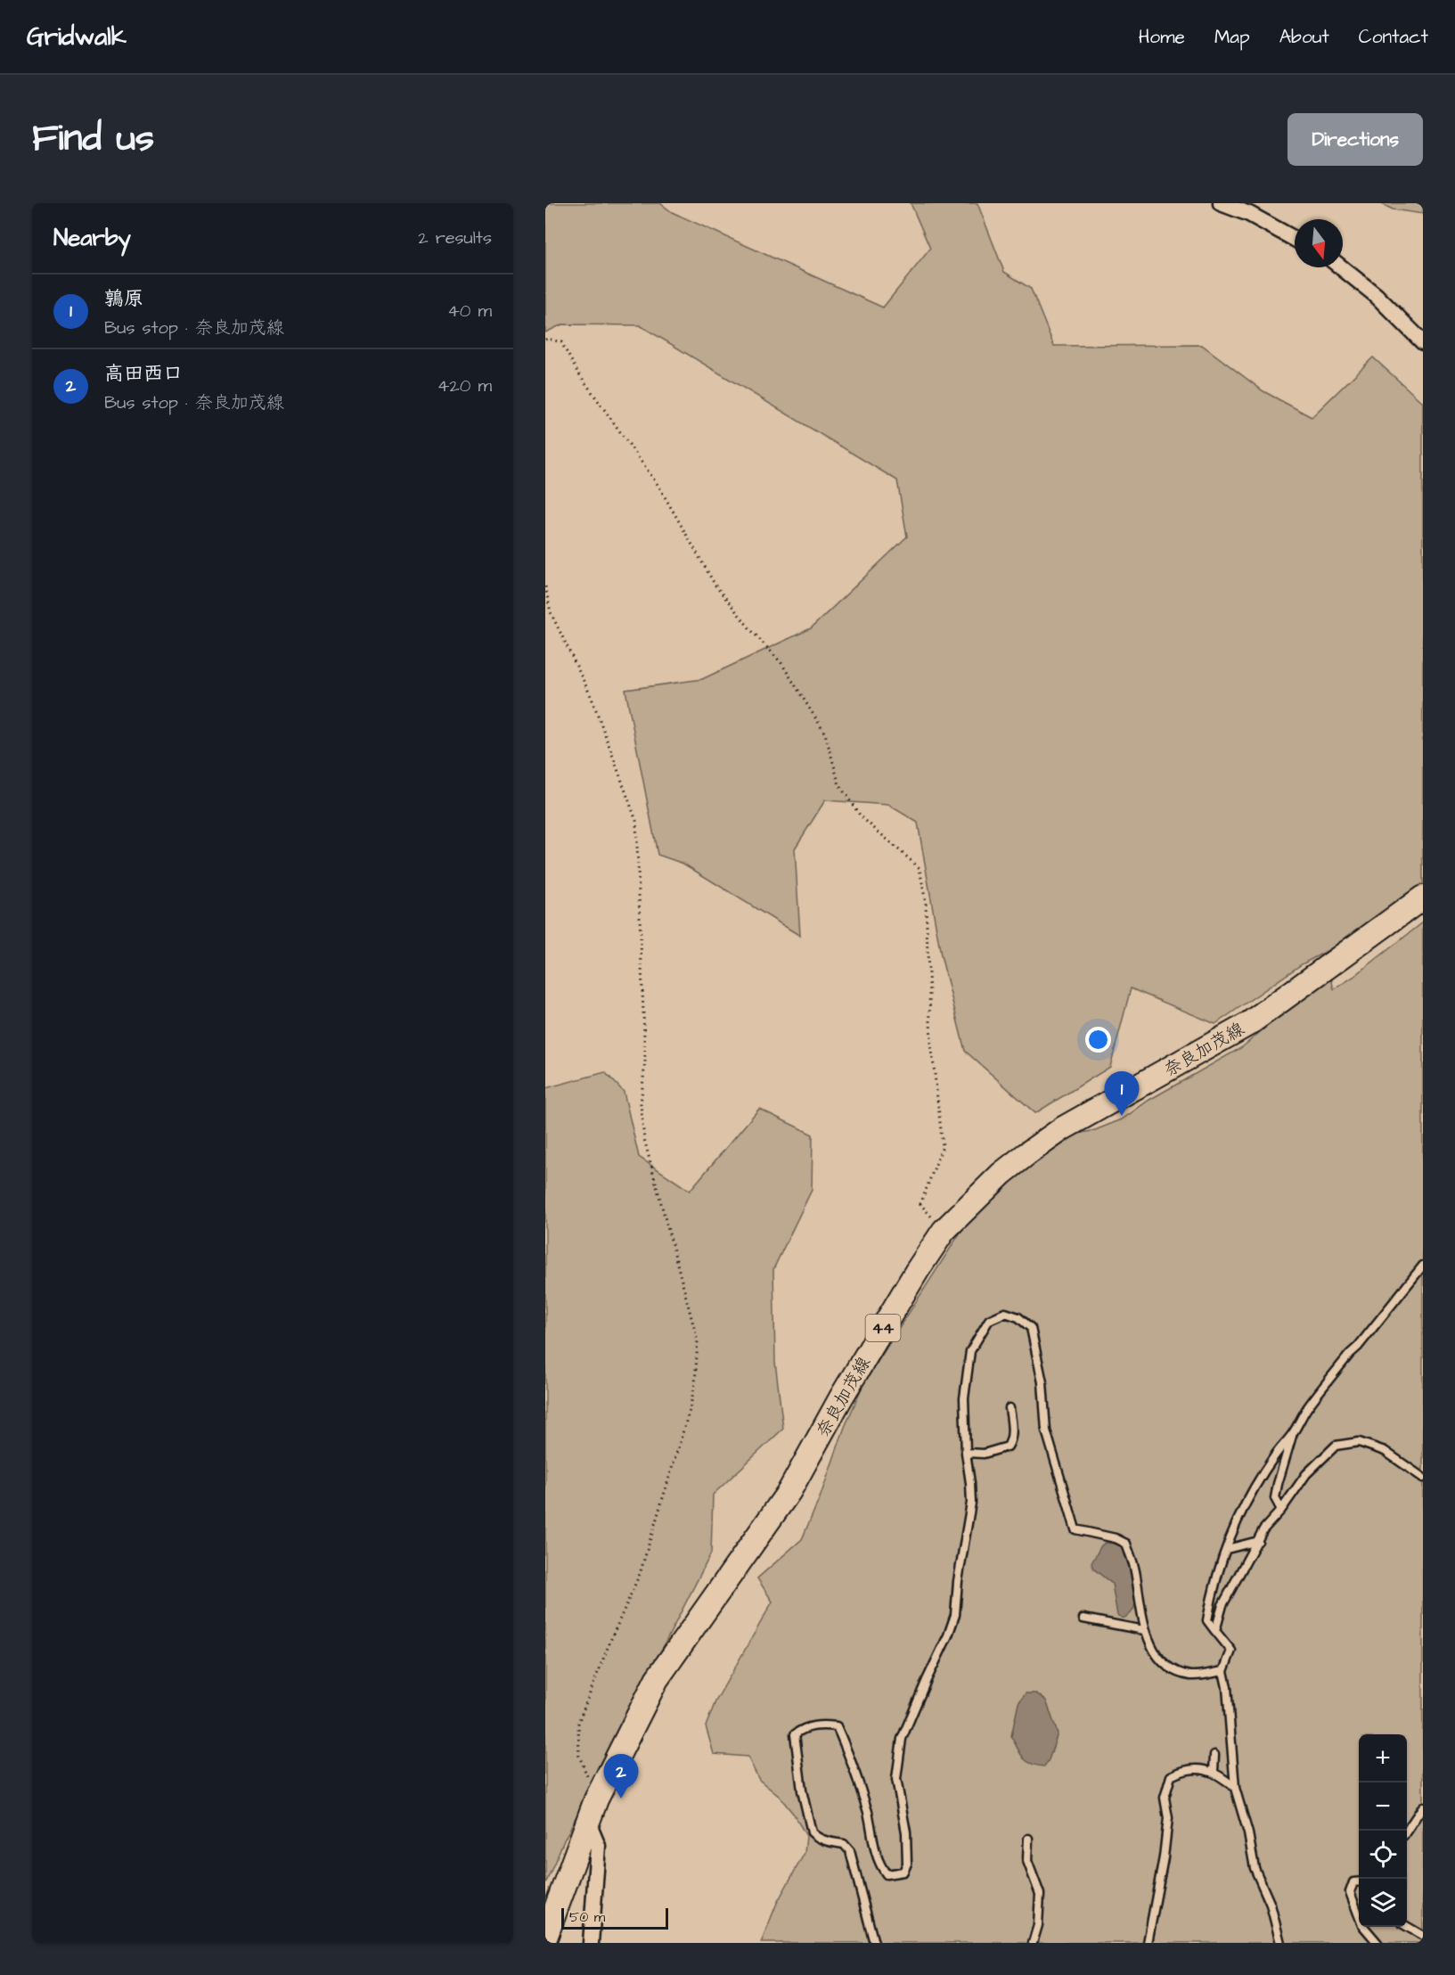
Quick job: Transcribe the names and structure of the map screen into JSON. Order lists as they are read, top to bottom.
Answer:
{
  "streets": {
    "main road": ["奈良加茂線", "44"]
  },
  "scale_bar": "50 m",
  "north": "bottom",
  "page": {
    "header": "Gridwalk",
    "nav": [
      "Home",
      "Map",
      "About",
      "Contact"
    ],
    "title": "Find us",
    "buttons": "Directions",
    "heading": ["Nearby", "2 results"],
    "list": [
      {
        "mark": "1",
        "name": "鶉原",
        "note": "Bus stop · 奈良加茂線",
        "value": "40 m"
      },
      {
        "mark": "2",
        "name": "高田西口",
        "note": "Bus stop · 奈良加茂線",
        "value": "420 m"
      }
    ],
    "pins": ["1", "2"],
    "map_buttons": ["+", "−"],
    "scale": "50 m"
  }
}
